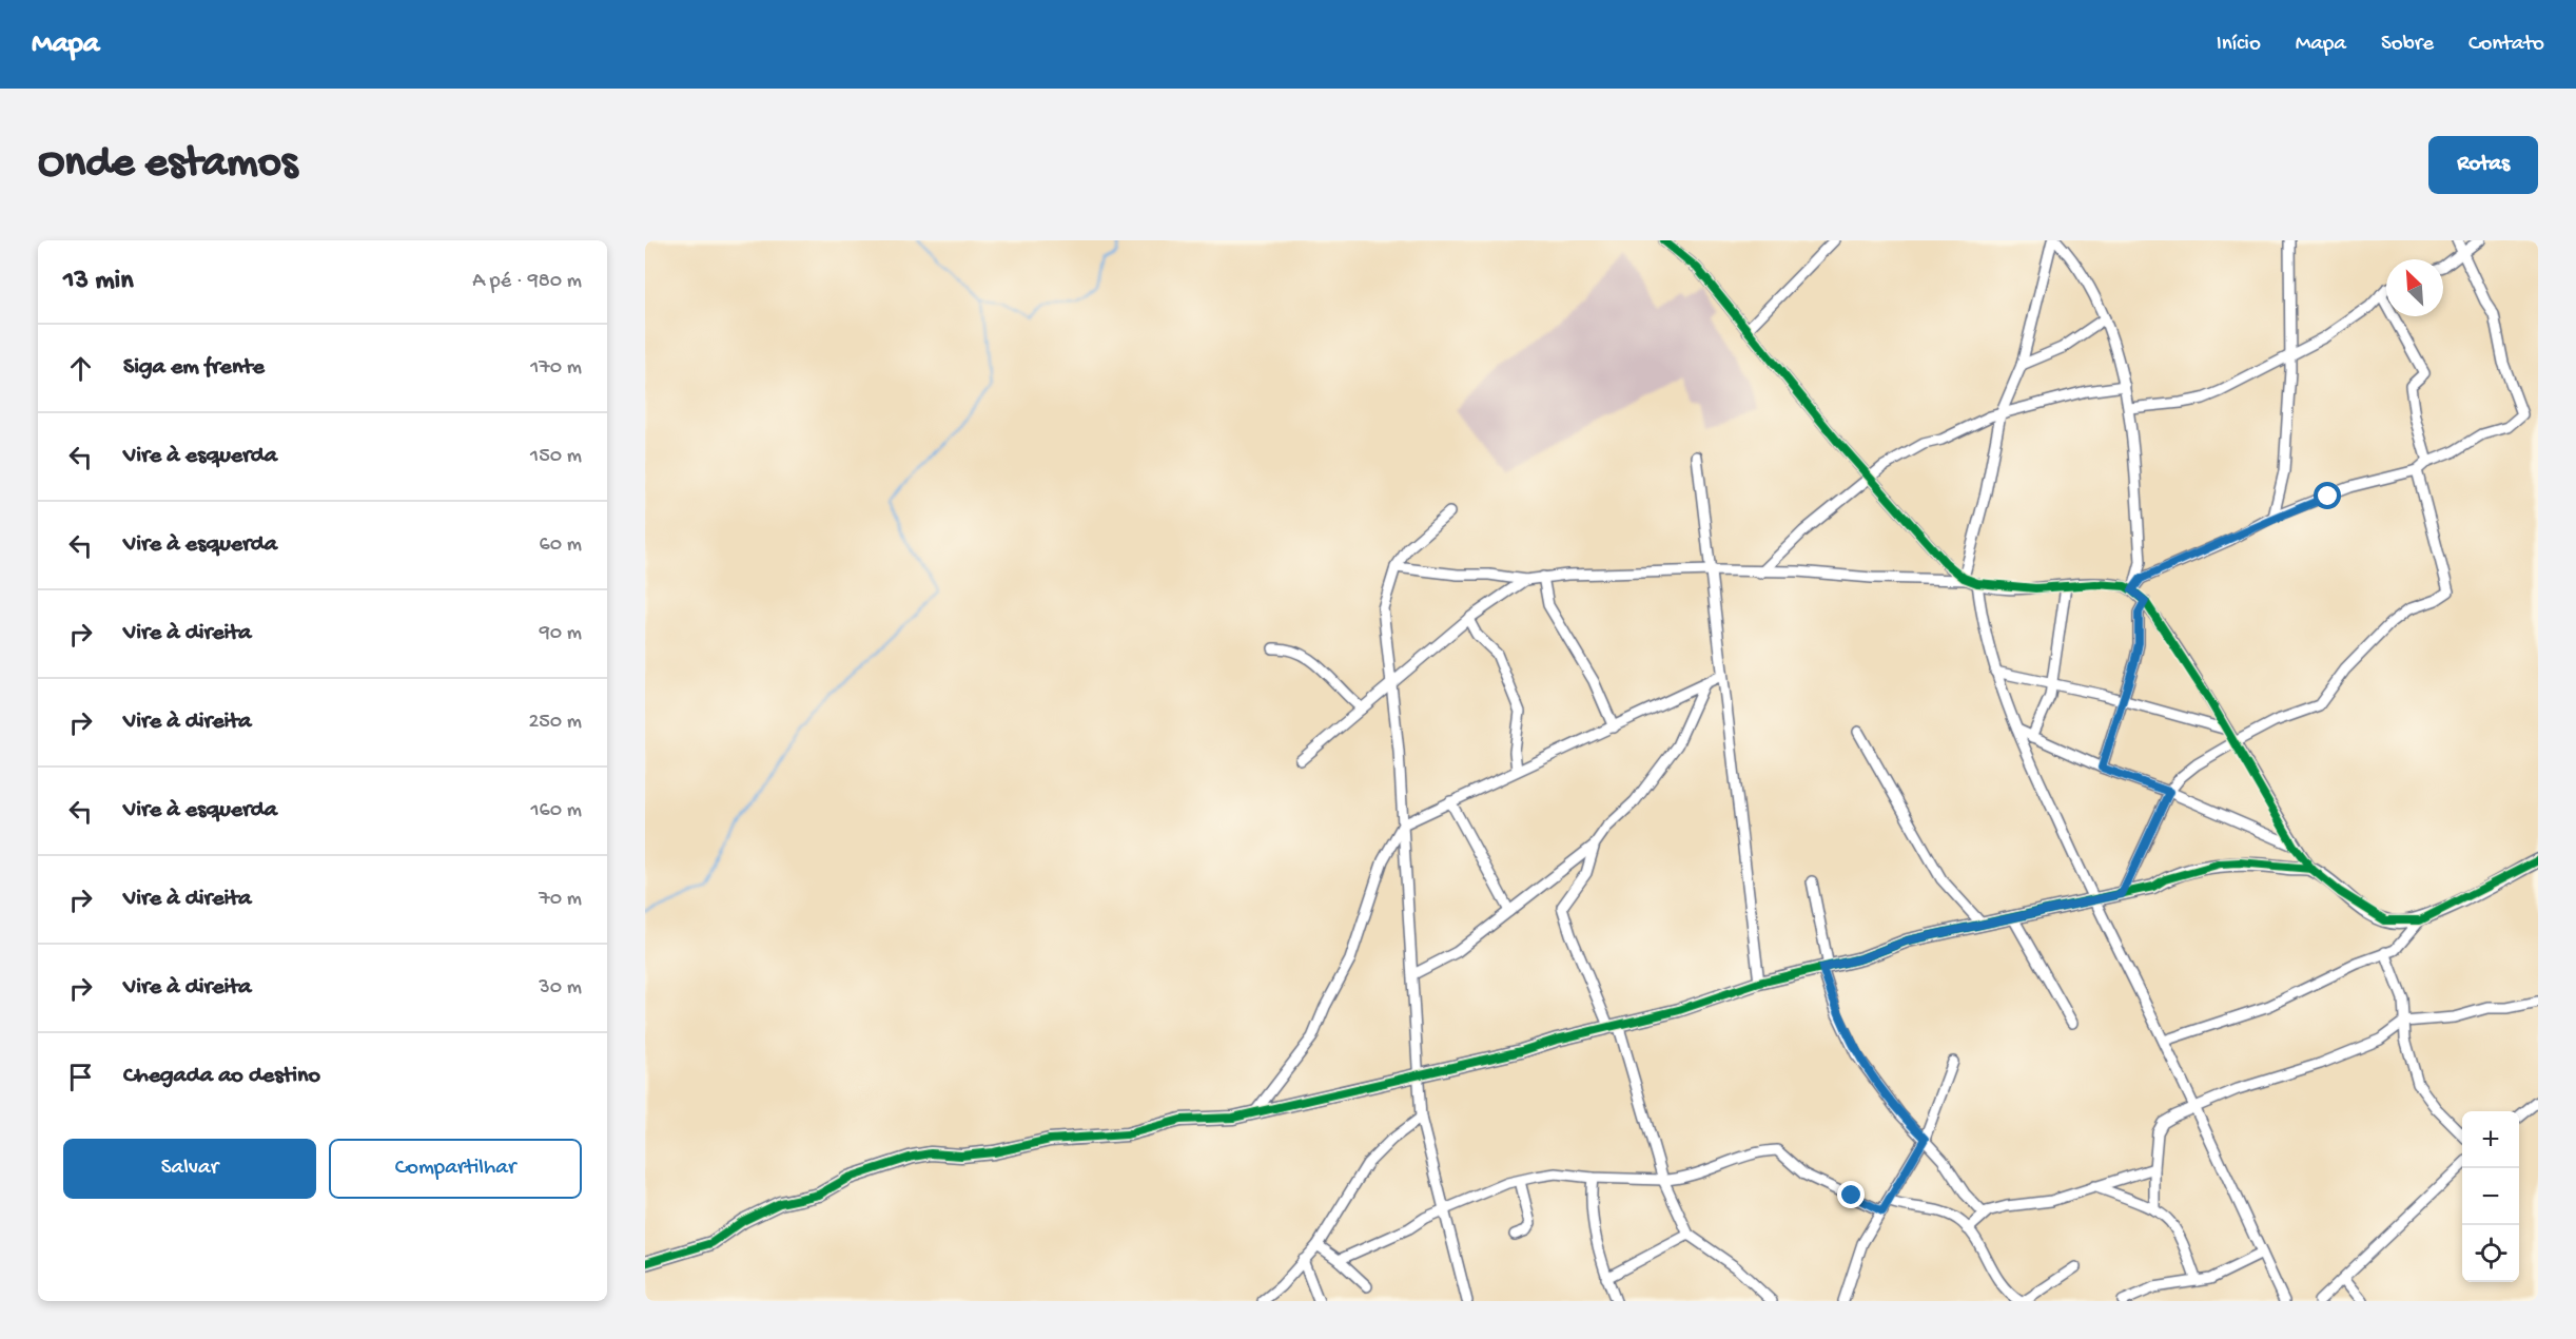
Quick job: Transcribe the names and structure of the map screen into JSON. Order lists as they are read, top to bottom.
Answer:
{
  "north": "top left",
  "page": {
    "header": "Mapa",
    "nav": [
      "Início",
      "Mapa",
      "Sobre",
      "Contato"
    ],
    "buttons": [
      "Rotas",
      ["Salvar", "Compartilhar"]
    ],
    "title": "Onde estamos",
    "heading": ["13 min", "A pé · 980 m"],
    "list": [
      ["Siga em frente", "170 m"],
      ["Vire à esquerda", "150 m"],
      ["Vire à esquerda", "60 m"],
      ["Vire à direita", "90 m"],
      ["Vire à direita", "250 m"],
      ["Vire à esquerda", "160 m"],
      ["Vire à direita", "70 m"],
      ["Vire à direita", "30 m"],
      "Chegada ao destino"
    ],
    "map_buttons": ["+", "−"]
  }
}
